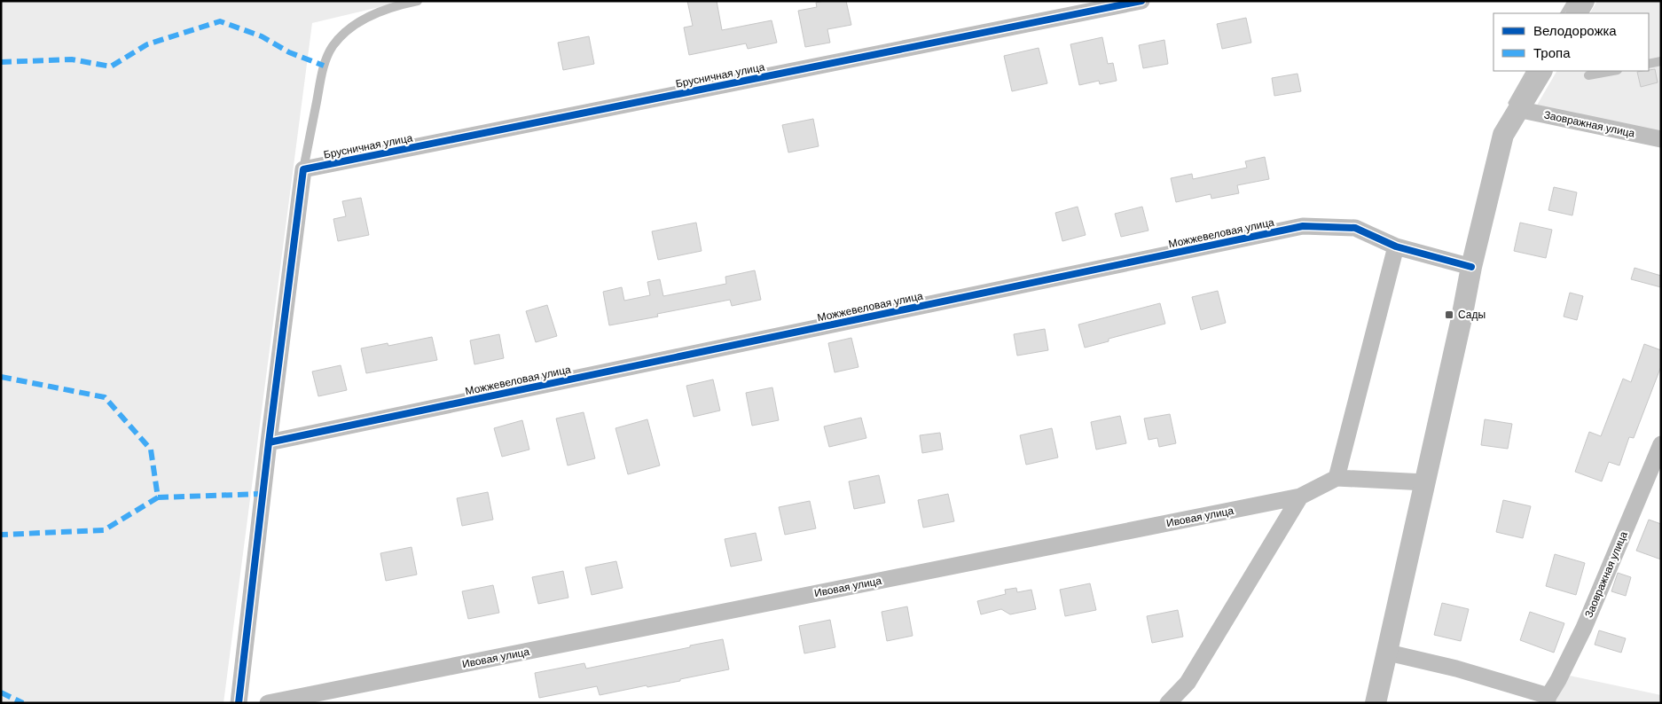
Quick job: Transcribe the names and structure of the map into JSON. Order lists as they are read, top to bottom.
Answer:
{
  "streets": {
    "street": [
      "Брусничная улица",
      "Заовражная улица",
      "Можжевеловая улица",
      "Ивовая улица"
    ]
  },
  "places": {
    "transit": ["Сады"]
  },
  "legend": ["Велодорожка", "Тропа"]
}
